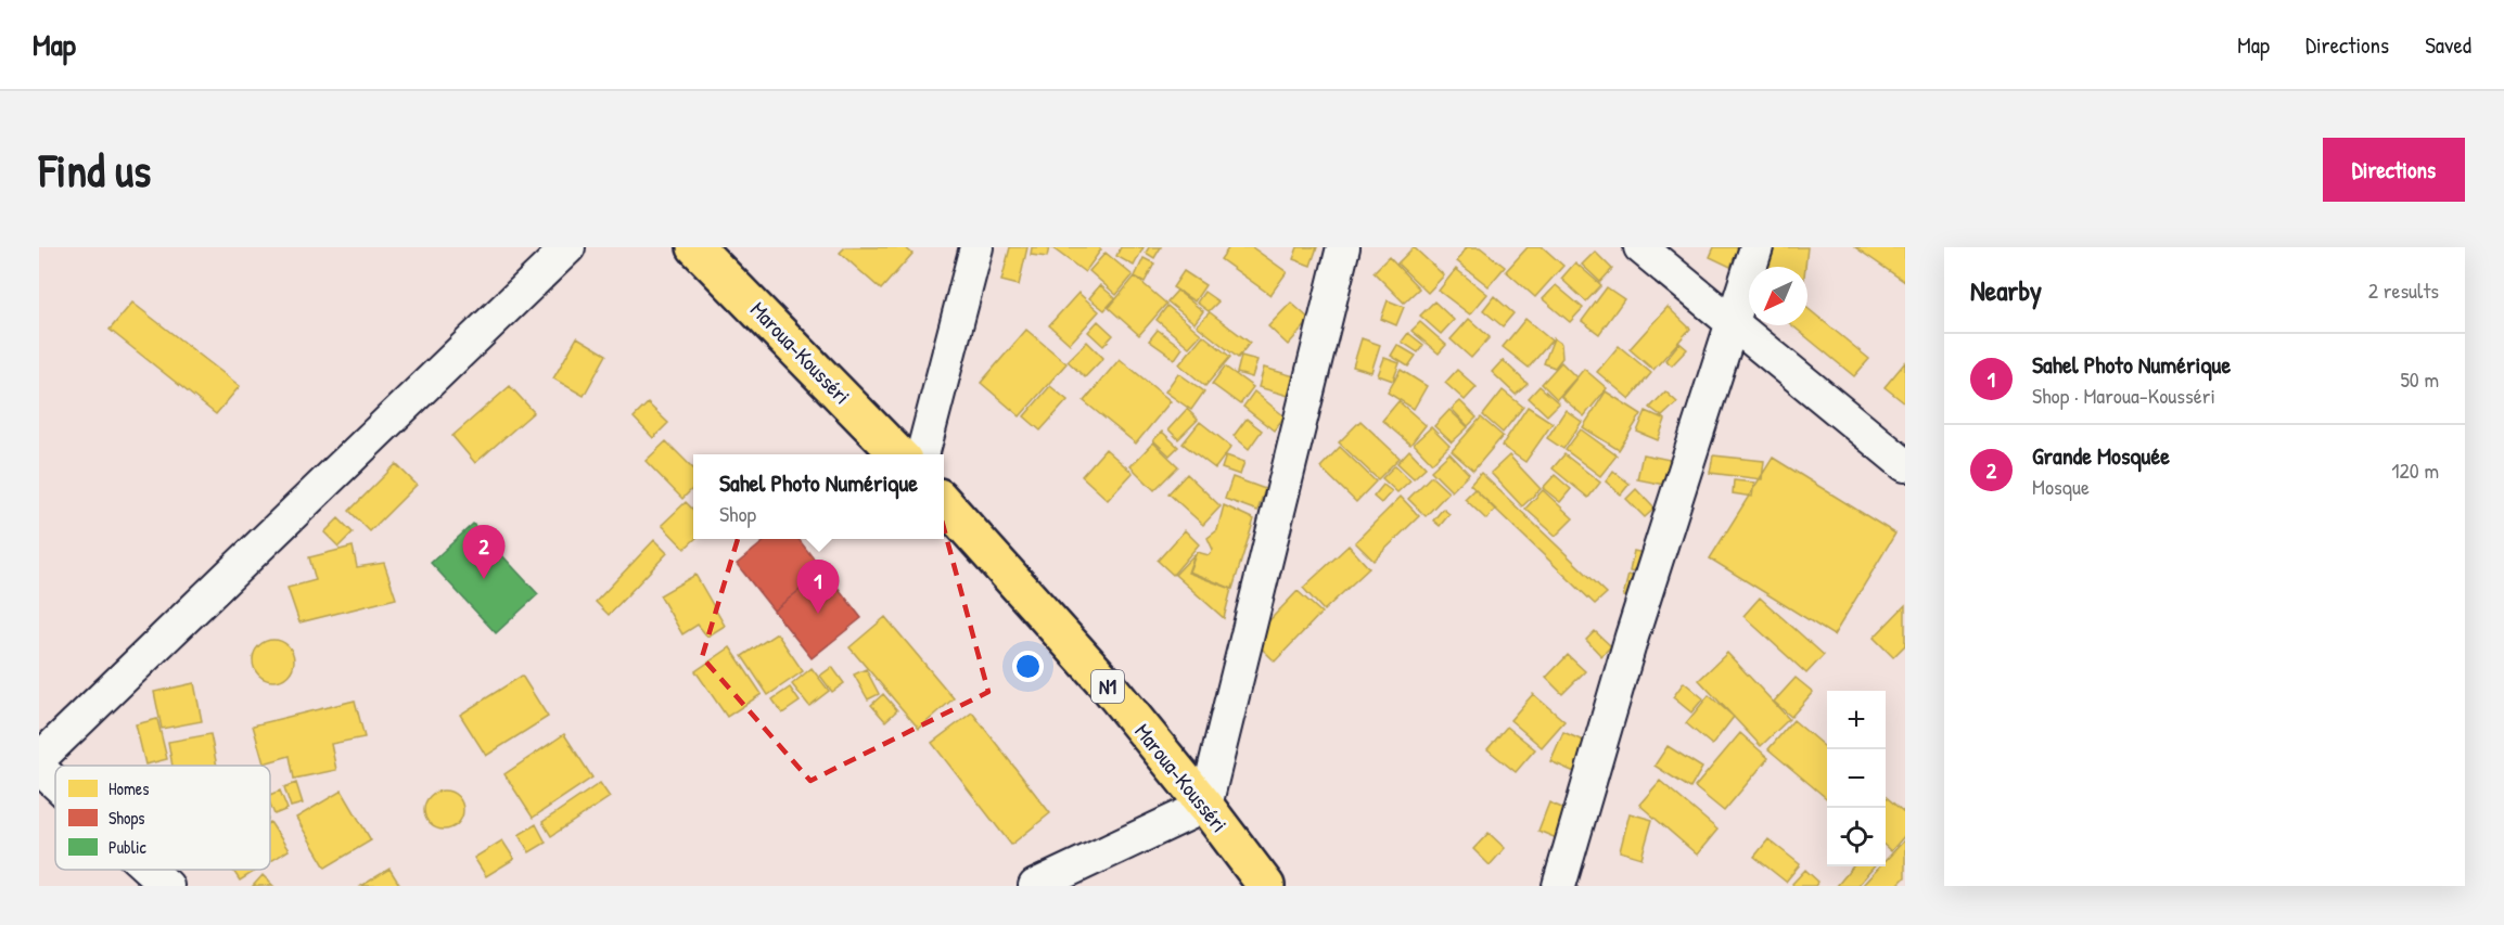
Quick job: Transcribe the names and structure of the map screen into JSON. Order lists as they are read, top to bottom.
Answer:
{
  "streets": {
    "highway": ["Maroua-Kousséri", "N1"]
  },
  "legend": ["Homes", "Shops", "Public"],
  "north": "bottom left",
  "page": {
    "header": "Map",
    "nav": ["Map", "Directions", "Saved"],
    "buttons": "Directions",
    "title": "Find us",
    "heading": ["Nearby", "2 results"],
    "list": [
      {
        "mark": "1",
        "name": "Sahel Photo Numérique",
        "note": "Shop · Maroua-Kousséri",
        "value": "50 m"
      },
      {
        "mark": "2",
        "name": "Grande Mosquée",
        "note": "Mosque",
        "value": "120 m"
      }
    ],
    "popup": ["Sahel Photo Numérique", "Shop"],
    "pins": ["2", "1"],
    "map_buttons": ["+", "−"]
  }
}
